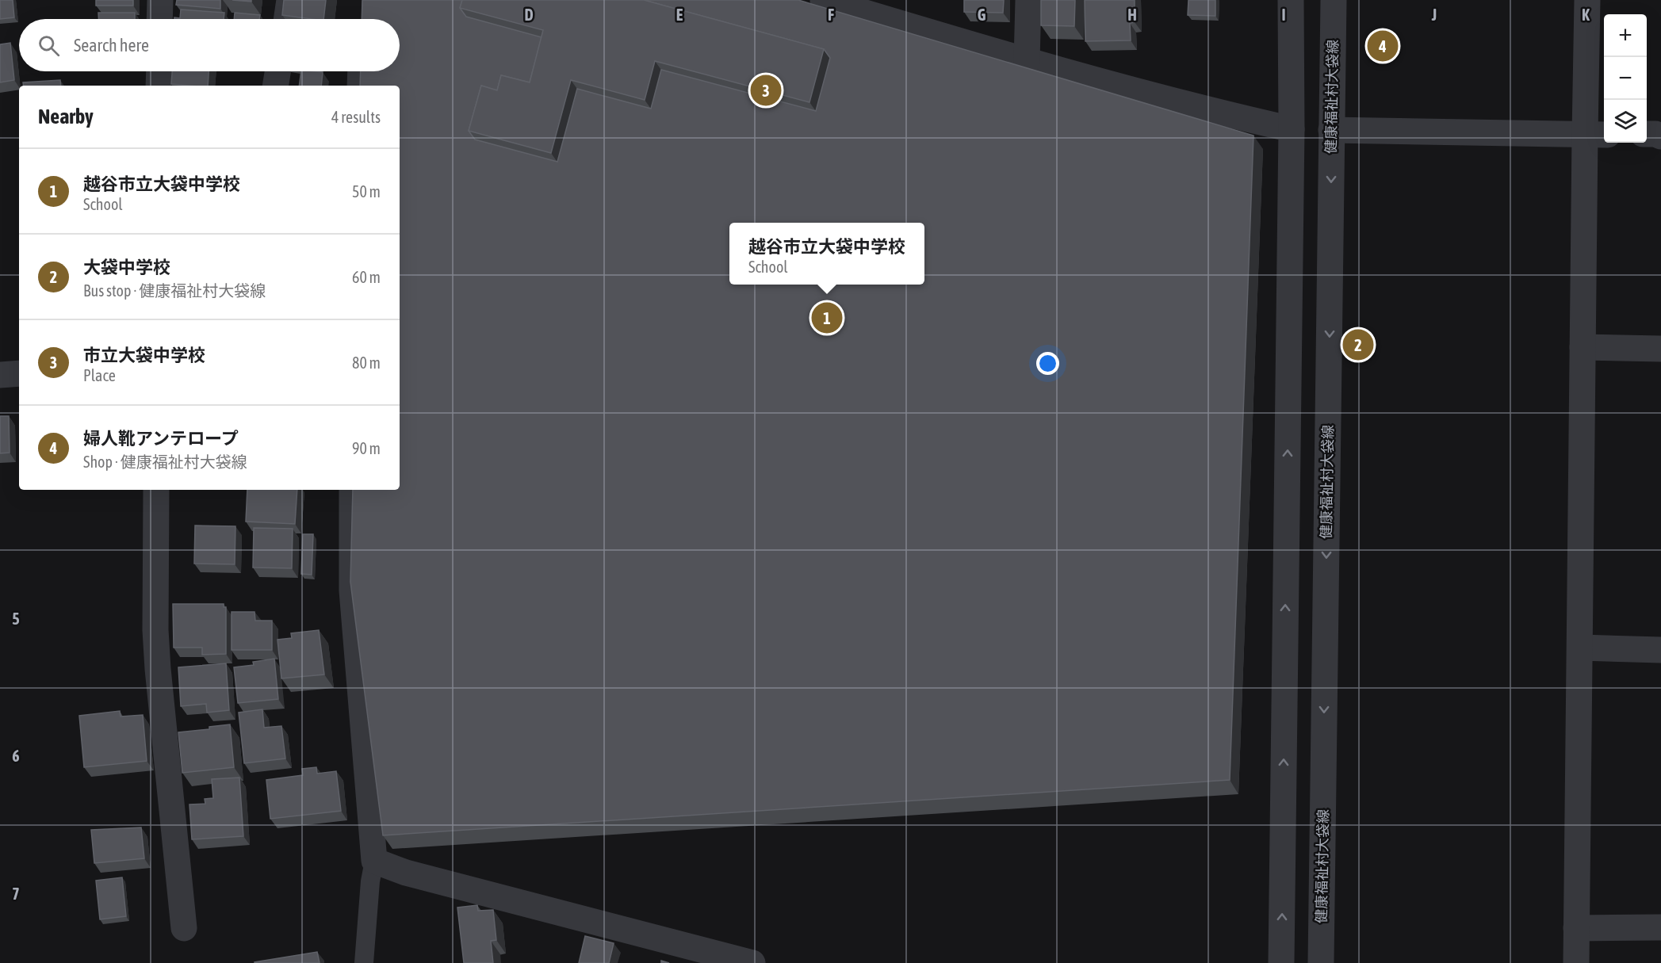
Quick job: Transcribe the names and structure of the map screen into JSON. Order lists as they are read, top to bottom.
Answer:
{
  "streets": {
    "street": ["健康福祉村大袋線"]
  },
  "page": {
    "map_buttons": ["+", "−"],
    "search": "Search here",
    "pins": [
      "4",
      "3",
      "1",
      "2"
    ],
    "heading": ["Nearby", "4 results"],
    "list": [
      {
        "mark": "1",
        "name": "越谷市立大袋中学校",
        "note": "School",
        "value": "50 m"
      },
      {
        "mark": "2",
        "name": "大袋中学校",
        "note": "Bus stop · 健康福祉村大袋線",
        "value": "60 m"
      },
      {
        "mark": "3",
        "name": "市立大袋中学校",
        "note": "Place",
        "value": "80 m"
      },
      {
        "mark": "4",
        "name": "婦人靴アンテロープ",
        "note": "Shop · 健康福祉村大袋線",
        "value": "90 m"
      }
    ],
    "popup": ["越谷市立大袋中学校", "School"]
  },
  "grid": {
    "columns": [
      "D",
      "E",
      "F",
      "G",
      "H",
      "I",
      "J",
      "K"
    ],
    "rows": ["5", "6", "7"]
  }
}
